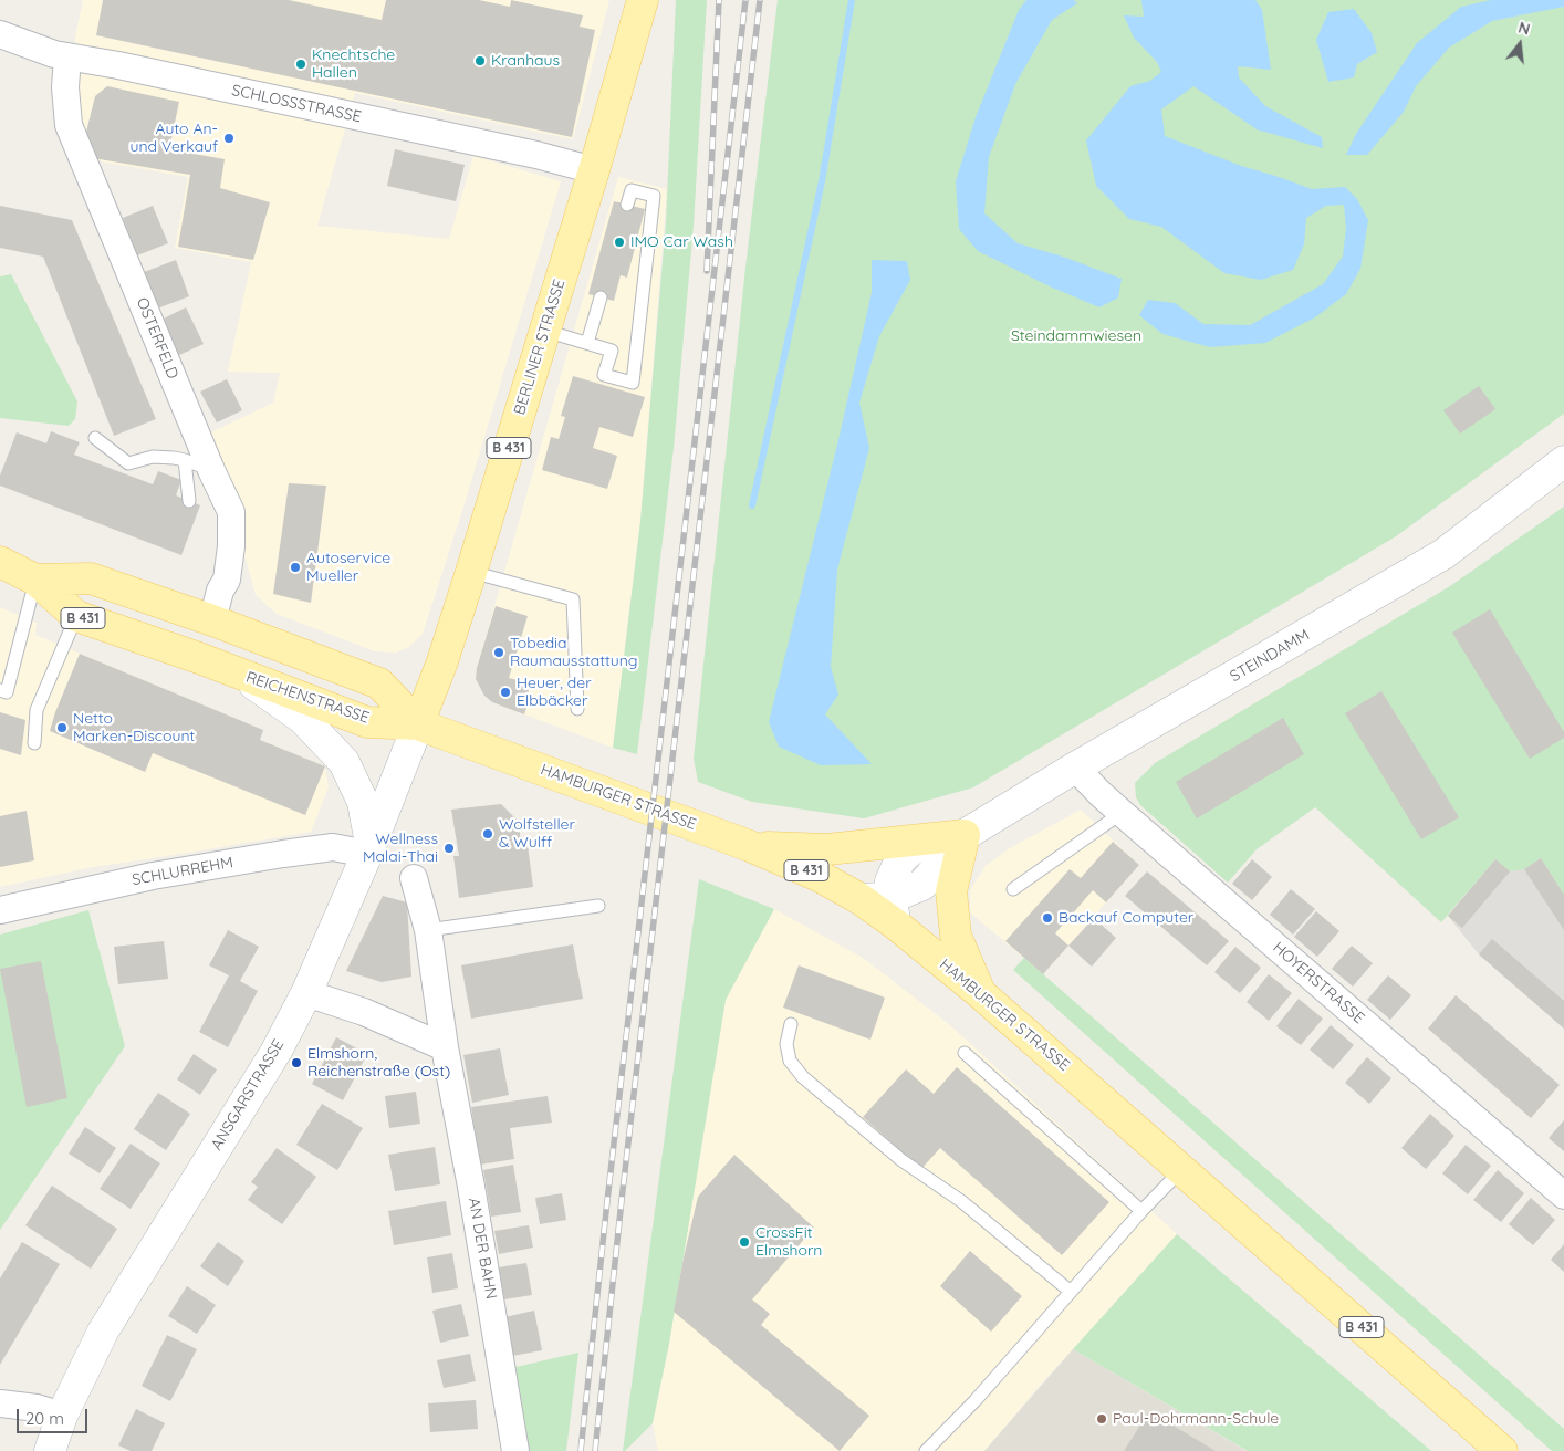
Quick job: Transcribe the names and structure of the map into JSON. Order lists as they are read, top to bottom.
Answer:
{
  "streets": {
    "main road": [
      "BERLINER STRASSE",
      "B 431",
      "REICHENSTRASSE",
      "HAMBURGER STRASSE"
    ],
    "street": [
      "SCHLOSSSTRASSE",
      "OSTERFELD",
      "STEINDAMM",
      "SCHLURREHM",
      "HOYERSTRASSE",
      "ANSGARSTRASSE",
      "AN DER BAHN"
    ]
  },
  "crossings": [
    ["SCHLOSSSTRASSE", "OSTERFELD"],
    ["SCHLOSSSTRASSE", "BERLINER STRASSE"],
    ["OSTERFELD", "REICHENSTRASSE"],
    ["BERLINER STRASSE", "REICHENSTRASSE"],
    ["BERLINER STRASSE", "HAMBURGER STRASSE"],
    ["BERLINER STRASSE", "ANSGARSTRASSE"],
    ["STEINDAMM", "HAMBURGER STRASSE"],
    ["STEINDAMM", "HOYERSTRASSE"],
    ["REICHENSTRASSE", "HAMBURGER STRASSE"],
    ["REICHENSTRASSE", "ANSGARSTRASSE"],
    ["HAMBURGER STRASSE", "ANSGARSTRASSE"],
    ["SCHLURREHM", "ANSGARSTRASSE"]
  ],
  "parks": ["Steindammwiesen"],
  "places": [
    "Kranhaus",
    "Knechtsche Hallen",
    "Auto An- und Verkauf",
    "IMO Car Wash",
    "Autoservice Mueller",
    "Tobedia Raumausstattung",
    "Heuer, der Elbbäcker",
    "Netto Marken-Discount",
    "Wolfsteller & Wulff",
    "Wellness Malai-Thai",
    "Backauf Computer",
    "Elmshorn, Reichenstraße (Ost)",
    "CrossFit Elmshorn",
    "Paul-Dohrmann-Schule"
  ],
  "scale_bar": "20 m",
  "north": "top"
}
